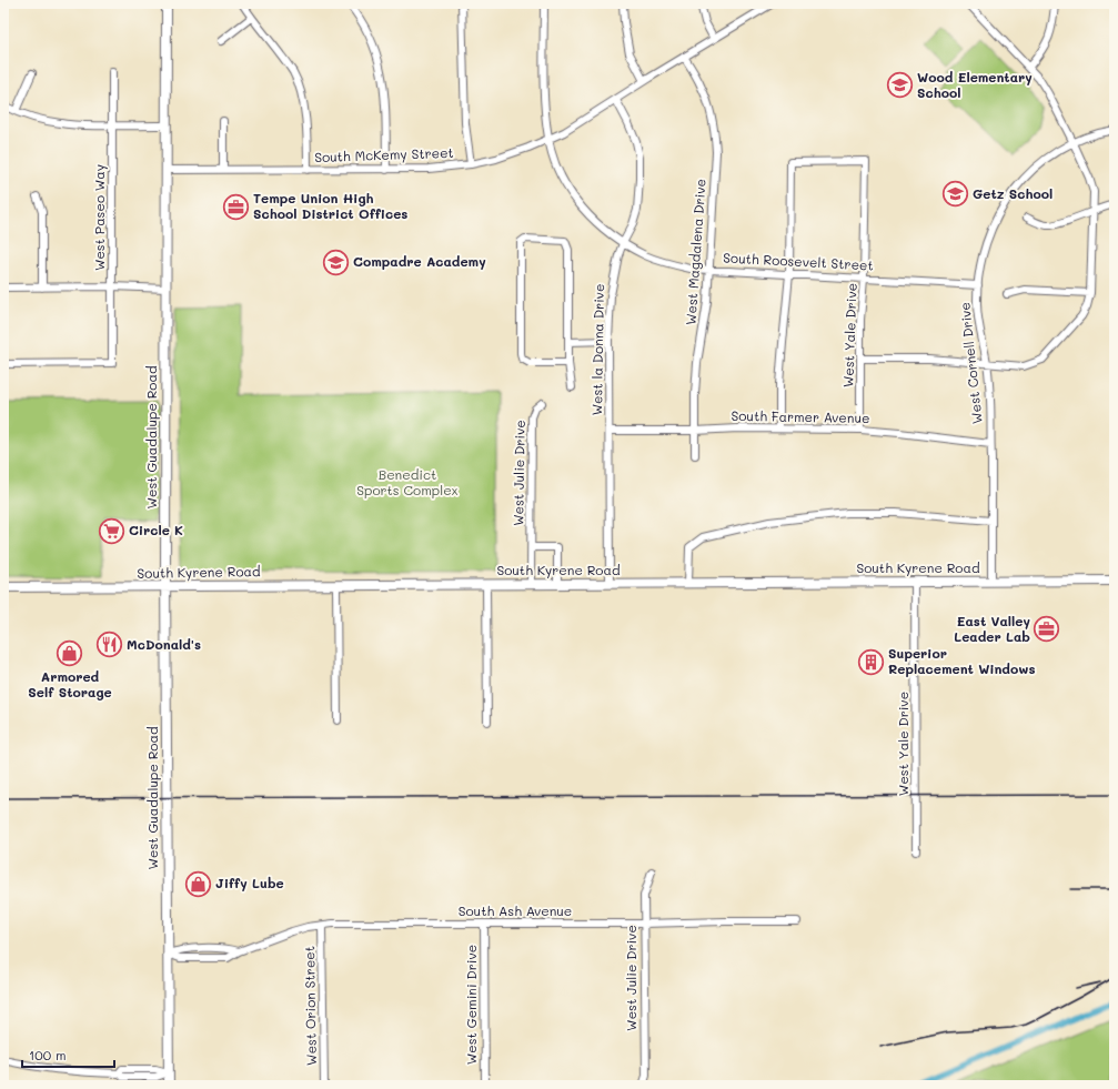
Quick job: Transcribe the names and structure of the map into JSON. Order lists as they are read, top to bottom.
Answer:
{
  "streets": {
    "main road": ["West Guadalupe Road", "South Kyrene Road"],
    "street": [
      "South McKemy Street",
      "West Paseo Way",
      "West Magdalena Drive",
      "South Roosevelt Street",
      "West Yale Drive",
      "West la Donna Drive",
      "West Cornell Drive",
      "South Farmer Avenue",
      "West Julie Drive",
      "South Ash Avenue",
      "West Gemini Drive",
      "West Orion Street"
    ]
  },
  "crossings": [
    ["South McKemy Street", "West Magdalena Drive"],
    ["South McKemy Street", "West la Donna Drive"],
    ["South McKemy Street", "West Guadalupe Road"],
    ["West Magdalena Drive", "South Roosevelt Street"],
    ["West Magdalena Drive", "South Farmer Avenue"],
    ["South Roosevelt Street", "West Yale Drive"],
    ["South Roosevelt Street", "West la Donna Drive"],
    ["South Roosevelt Street", "West Cornell Drive"],
    ["West Yale Drive", "South Farmer Avenue"],
    ["West Yale Drive", "South Kyrene Road"],
    ["West la Donna Drive", "South Farmer Avenue"],
    ["West la Donna Drive", "South Kyrene Road"],
    ["West Cornell Drive", "South Farmer Avenue"],
    ["West Cornell Drive", "South Kyrene Road"],
    ["West Guadalupe Road", "South Kyrene Road"],
    ["West Guadalupe Road", "South Ash Avenue"],
    ["West Julie Drive", "South Kyrene Road"],
    ["West Julie Drive", "South Ash Avenue"],
    ["South Ash Avenue", "West Gemini Drive"],
    ["South Ash Avenue", "West Orion Street"]
  ],
  "parks": ["Benedict Sports Complex"],
  "places": {
    "school or university": ["Wood Elementary School", "Getz School", "Compadre Academy"],
    "office": ["Tempe Union High School District Offices", "East Valley Leader Lab"],
    "supermarket": ["Circle K"],
    "restaurant": ["McDonald's"],
    "shop": ["Armored Self Storage", "Jiffy Lube"],
    "building": ["Superior Replacement Windows"]
  },
  "scale_bar": "100 m"
}
